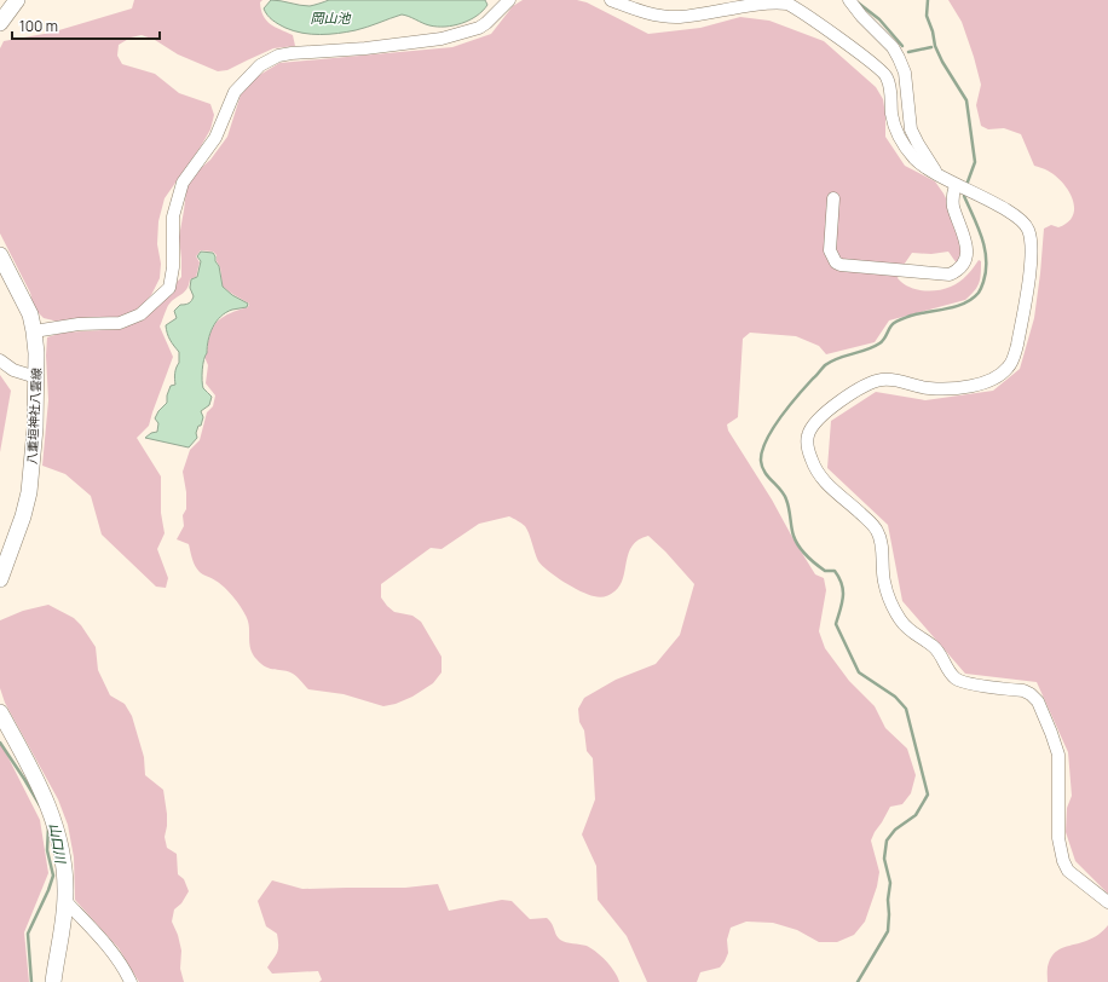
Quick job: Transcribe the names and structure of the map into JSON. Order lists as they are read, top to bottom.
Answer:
{
  "streets": {
    "main road": ["八重垣神社八雲線"]
  },
  "water": ["岡山池", "山口川"],
  "scale_bar": "100 m"
}
